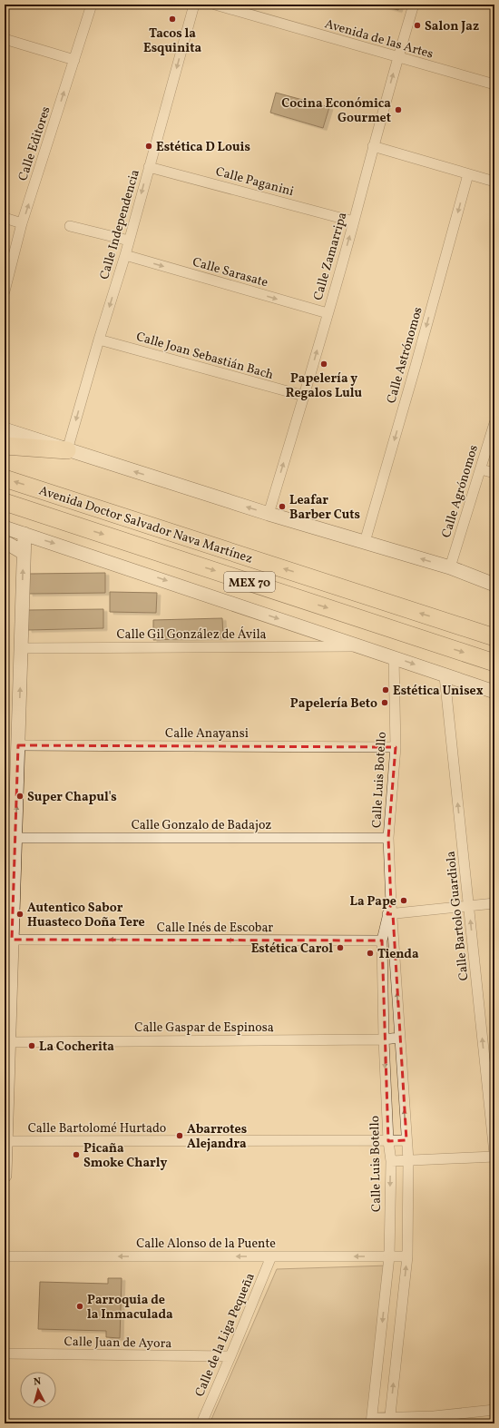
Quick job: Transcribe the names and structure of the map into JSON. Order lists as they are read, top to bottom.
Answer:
{
  "streets": {
    "highway": ["Avenida Doctor Salvador Nava Martínez", "MEX 70"],
    "street": [
      "Avenida de las Artes",
      "Calle Editores",
      "Calle Paganini",
      "Calle Independencia",
      "Calle Zamarripa",
      "Calle Sarasate",
      "Calle Joan Sebastián Bach",
      "Calle Astrónomos",
      "Calle Agrónomos",
      "Calle Gil González de Ávila",
      "Calle Anayansi",
      "Calle Luis Botello",
      "Calle Gonzalo de Badajoz",
      "Calle Bartolo Guardiola",
      "Calle Inés de Escobar",
      "Calle Gaspar de Espinosa",
      "Calle Bartolomé Hurtado",
      "Calle Alonso de la Puente",
      "Calle de la Liga Pequeña",
      "Calle Juan de Ayora"
    ]
  },
  "crossings": [
    ["Avenida de las Artes", "Calle Zamarripa"],
    ["Calle Paganini", "Calle Independencia"],
    ["Calle Paganini", "Calle Zamarripa"],
    ["Calle Independencia", "Calle Sarasate"],
    ["Calle Independencia", "Calle Joan Sebastián Bach"],
    ["Calle Zamarripa", "Calle Sarasate"],
    ["Calle Zamarripa", "Calle Joan Sebastián Bach"],
    ["Calle Anayansi", "Calle Luis Botello"],
    ["Calle Luis Botello", "Calle Gonzalo de Badajoz"],
    ["Calle Luis Botello", "Calle Inés de Escobar"],
    ["Calle Luis Botello", "Calle Gaspar de Espinosa"],
    ["Calle Luis Botello", "Calle Bartolomé Hurtado"],
    ["Calle Luis Botello", "Calle Alonso de la Puente"],
    ["Calle Alonso de la Puente", "Calle de la Liga Pequeña"],
    ["Calle de la Liga Pequeña", "Calle Juan de Ayora"]
  ],
  "one_way": [
    "Calle Editores",
    "Calle Independencia",
    "Calle Zamarripa",
    "Calle Sarasate",
    "Calle Astrónomos",
    "Calle Bartolo Guardiola",
    "Calle Inés de Escobar",
    "Calle Alonso de la Puente"
  ],
  "places": [
    "Tacos la Esquinita",
    "Salon Jaz",
    "Cocina Económica Gourmet",
    "Estética D Louis",
    "Papelería y Regalos Lulu",
    "Leafar Barber Cuts",
    "Estética Unisex",
    "Papelería Beto",
    "Super Chapul's",
    "La Pape",
    "Autentico Sabor Huasteco Doña Tere",
    "Estética Carol",
    "Tienda",
    "La Cocherita",
    "Abarrotes Alejandra",
    "Picaña Smoke Charly",
    "Parroquia de la Inmaculada"
  ],
  "north": "top"
}
